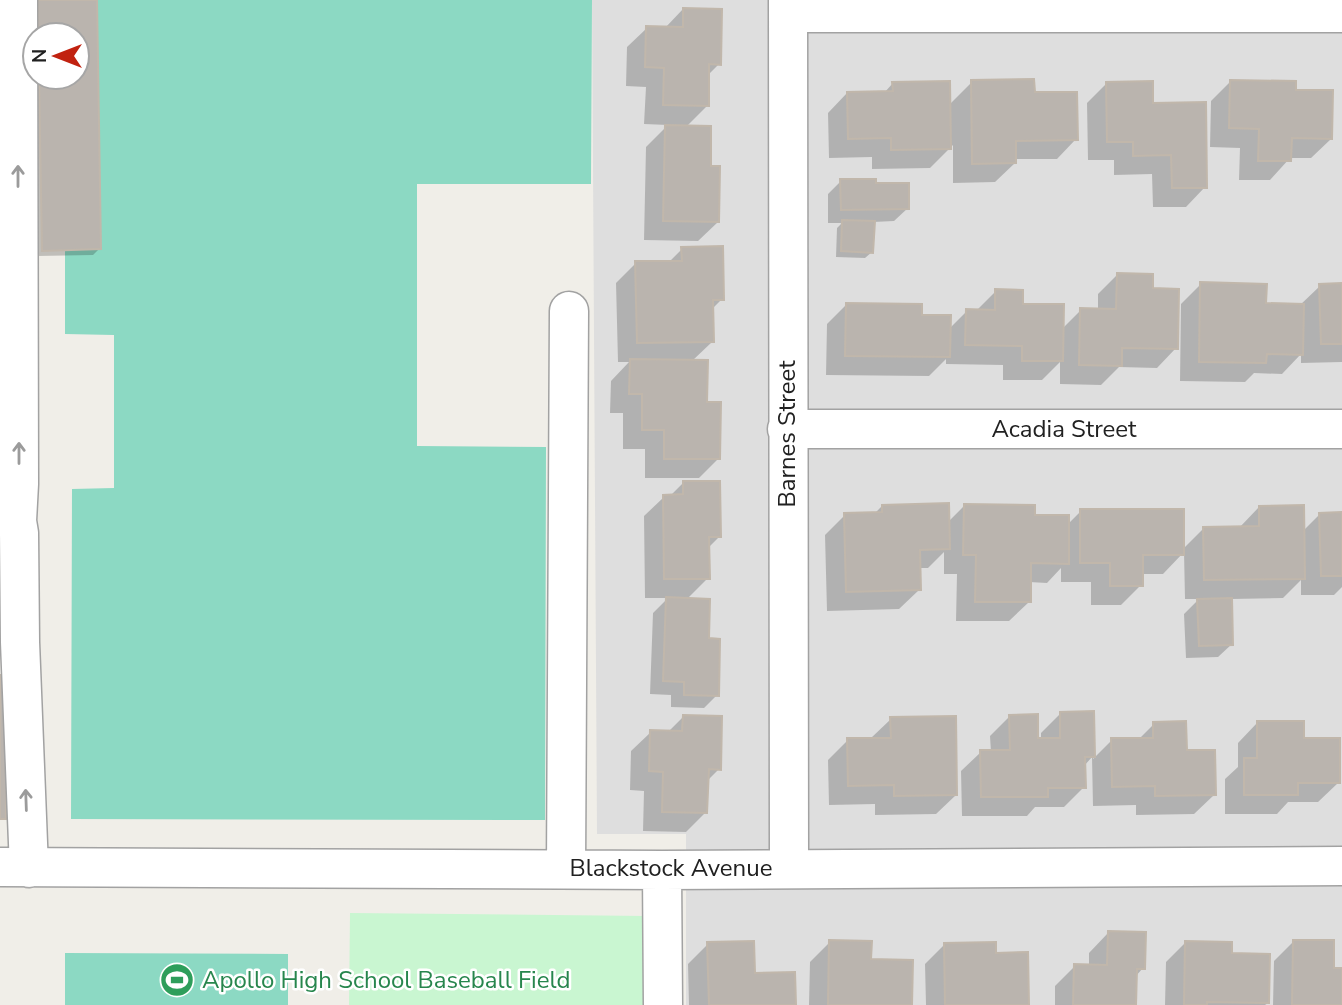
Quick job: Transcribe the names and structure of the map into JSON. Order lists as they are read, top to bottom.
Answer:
{
  "streets": {
    "street": ["Acadia Street", "Barnes Street", "Blackstock Avenue"]
  },
  "crossings": [
    ["Acadia Street", "Barnes Street"],
    ["Barnes Street", "Blackstock Avenue"]
  ],
  "places": {
    "sports": ["Apollo High School Baseball Field"]
  },
  "north": "left"
}
